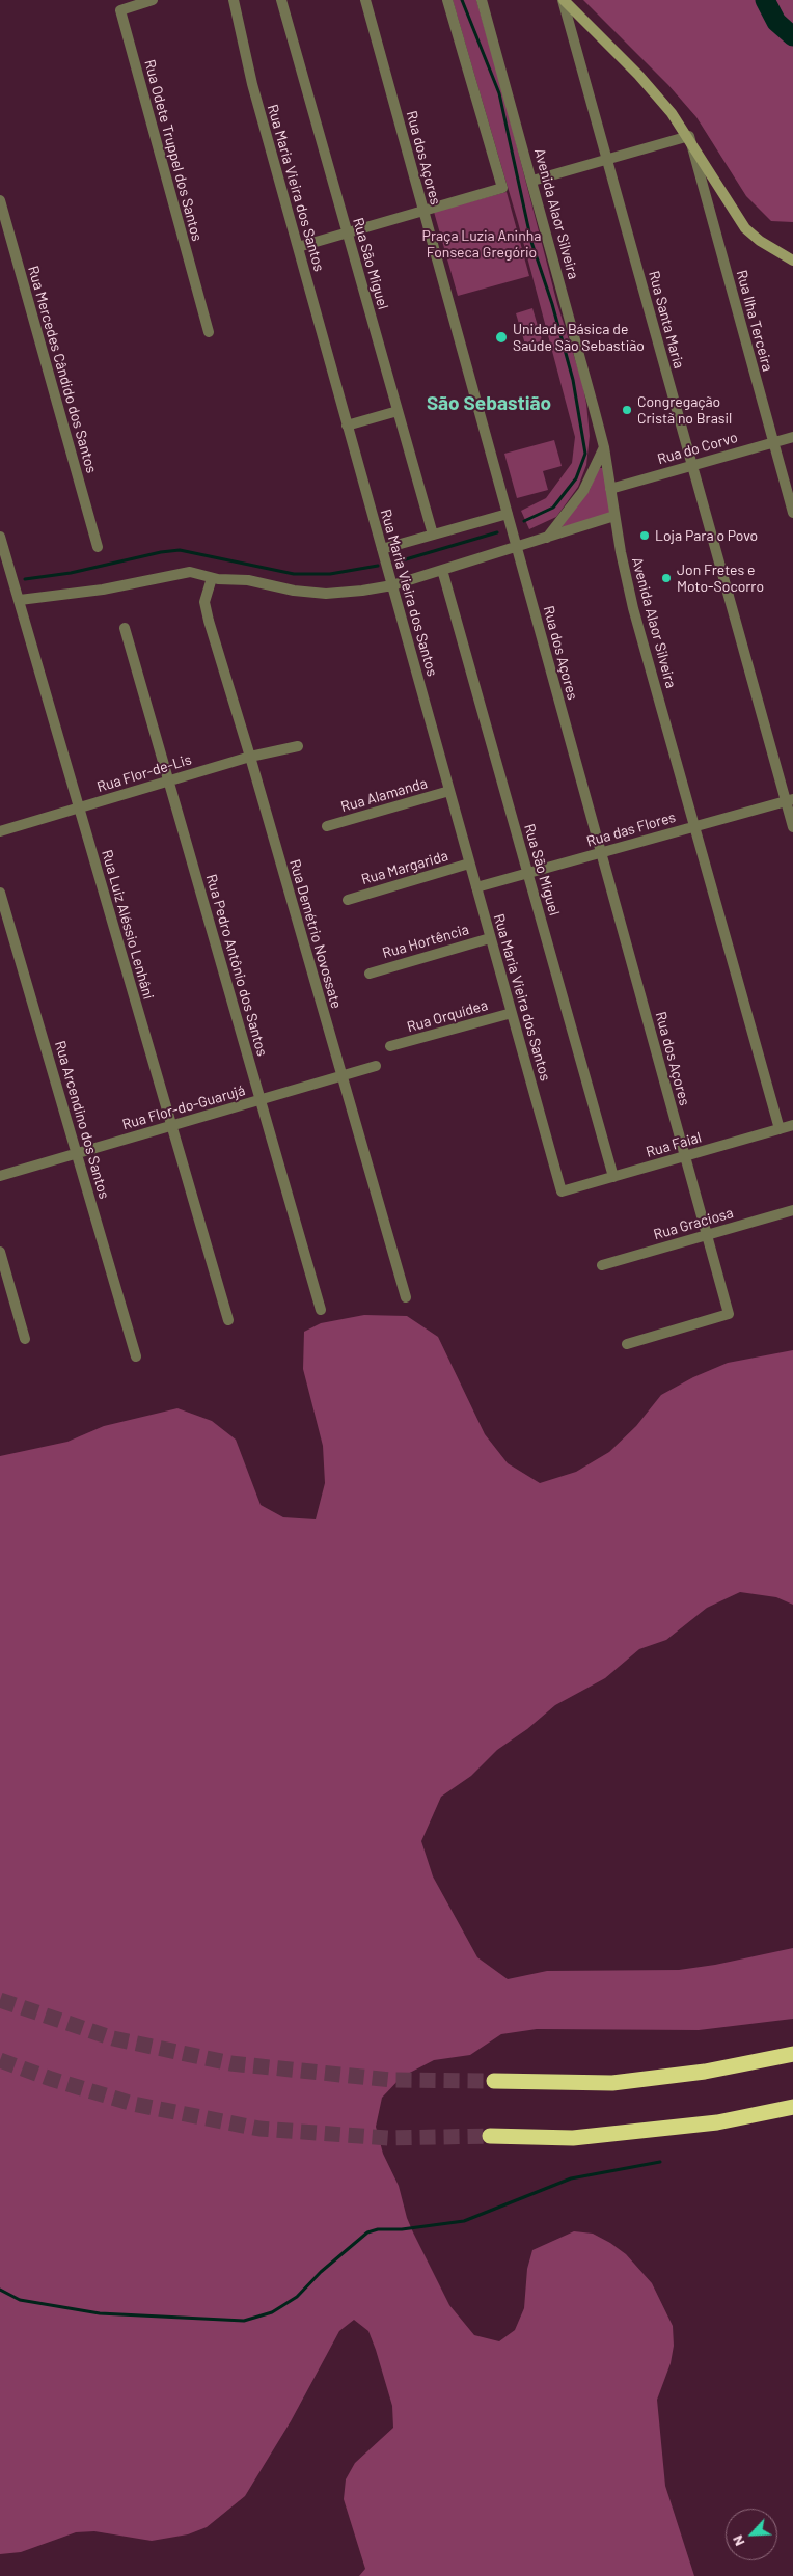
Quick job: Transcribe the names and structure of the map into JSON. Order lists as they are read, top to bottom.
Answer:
{
  "streets": {
    "street": [
      "Rua Odete Truppel dos Santos",
      "Rua dos Açores",
      "Rua Maria Vieira dos Santos",
      "Avenida Alaor Silveira",
      "Rua São Miguel",
      "Rua Santa Maria",
      "Rua Ilha Terceira",
      "Rua Mercedes Cândido dos Santos",
      "Rua do Corvo",
      "Rua Flor-de-Lis",
      "Rua Alamanda",
      "Rua das Flores",
      "Rua Margarida",
      "Rua Luiz Aléssio Lenhâni",
      "Rua Demétrio Novossate",
      "Rua Hortência",
      "Rua Pedro Antônio dos Santos",
      "Rua Orquídea",
      "Rua Flor-do-Guarujá",
      "Rua Arcendino dos Santos",
      "Rua Faial",
      "Rua Graciosa"
    ]
  },
  "crossings": [
    ["Rua dos Açores", "Rua das Flores"],
    ["Rua dos Açores", "Rua Faial"],
    ["Rua dos Açores", "Rua Graciosa"],
    ["Rua Maria Vieira dos Santos", "Rua Alamanda"],
    ["Rua Maria Vieira dos Santos", "Rua das Flores"],
    ["Rua Maria Vieira dos Santos", "Rua Margarida"],
    ["Rua Maria Vieira dos Santos", "Rua Hortência"],
    ["Rua Maria Vieira dos Santos", "Rua Orquídea"],
    ["Rua Maria Vieira dos Santos", "Rua Faial"],
    ["Avenida Alaor Silveira", "Rua do Corvo"],
    ["Avenida Alaor Silveira", "Rua das Flores"],
    ["Avenida Alaor Silveira", "Rua Faial"],
    ["Rua São Miguel", "Rua das Flores"],
    ["Rua São Miguel", "Rua Faial"],
    ["Rua Santa Maria", "Rua do Corvo"],
    ["Rua Santa Maria", "Rua das Flores"],
    ["Rua Ilha Terceira", "Rua do Corvo"],
    ["Rua Flor-de-Lis", "Rua Luiz Aléssio Lenhâni"],
    ["Rua Flor-de-Lis", "Rua Demétrio Novossate"],
    ["Rua Flor-de-Lis", "Rua Pedro Antônio dos Santos"],
    ["Rua Luiz Aléssio Lenhâni", "Rua Flor-do-Guarujá"],
    ["Rua Demétrio Novossate", "Rua Flor-do-Guarujá"],
    ["Rua Pedro Antônio dos Santos", "Rua Flor-do-Guarujá"],
    ["Rua Flor-do-Guarujá", "Rua Arcendino dos Santos"]
  ],
  "districts": ["São Sebastião"],
  "parks": ["Praça Luzia Aninha Fonseca Gregório"],
  "places": [
    "Unidade Básica de Saúde São Sebastião",
    "Congregação Cristã no Brasil",
    "Loja Para o Povo",
    "Jon Fretes e Moto-Socorro"
  ],
  "north": "bottom left"
}
